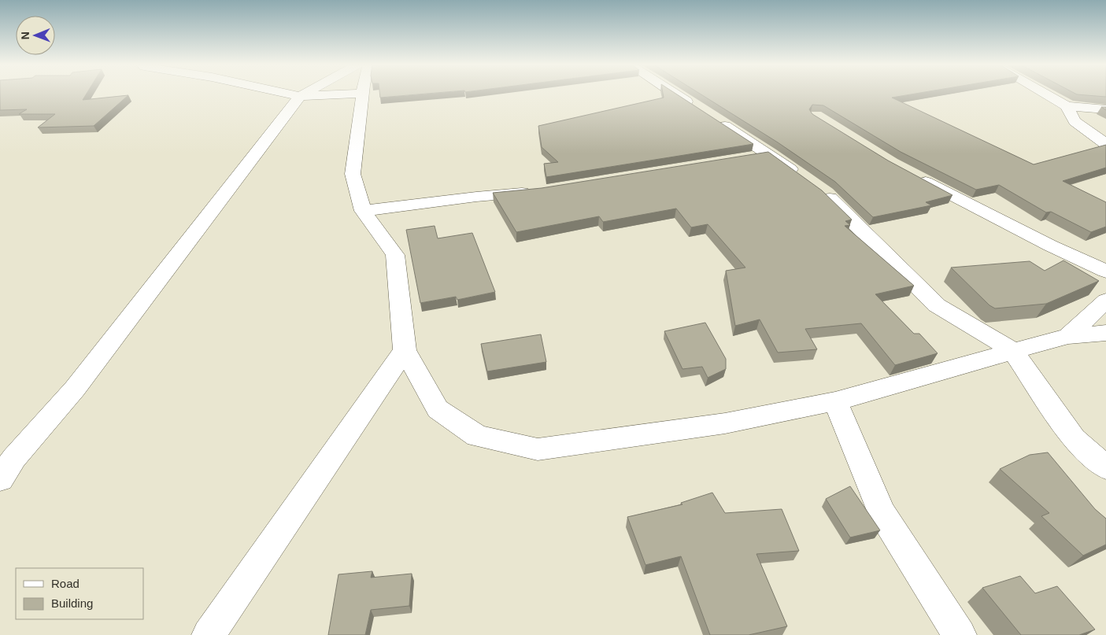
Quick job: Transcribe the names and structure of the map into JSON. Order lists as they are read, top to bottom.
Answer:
{
  "legend": ["Road", "Building"],
  "north": "left"
}
